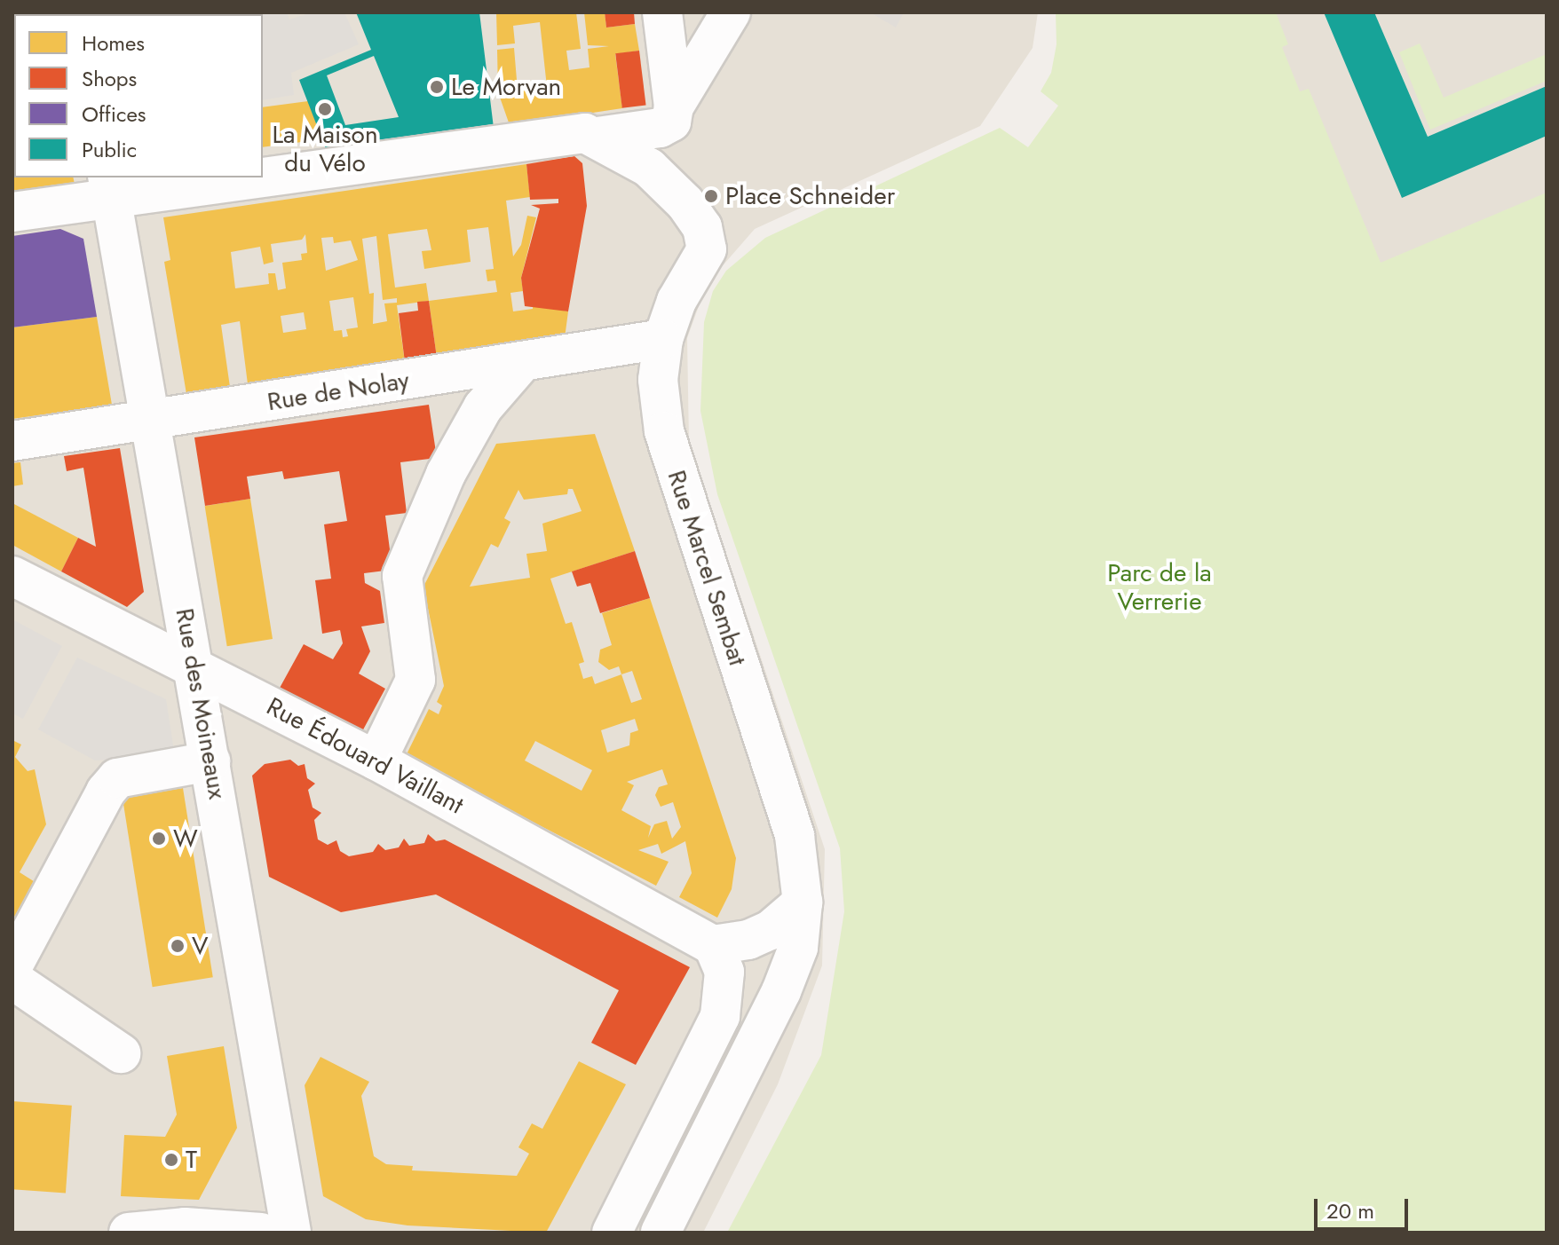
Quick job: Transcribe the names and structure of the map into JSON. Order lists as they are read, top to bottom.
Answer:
{
  "streets": {
    "street": [
      "Rue de Nolay",
      "Rue Marcel Sembat",
      "Rue des Moineaux",
      "Rue Édouard Vaillant"
    ]
  },
  "crossings": [
    ["Rue de Nolay", "Rue Marcel Sembat"],
    ["Rue de Nolay", "Rue des Moineaux"],
    ["Rue des Moineaux", "Rue Édouard Vaillant"]
  ],
  "parks": ["Parc de la Verrerie"],
  "places": [
    "Le Morvan",
    "La Maison du Vélo",
    "Place Schneider",
    "W",
    "V",
    "T"
  ],
  "legend": [
    "Homes",
    "Shops",
    "Offices",
    "Public"
  ],
  "scale_bar": "20 m"
}
